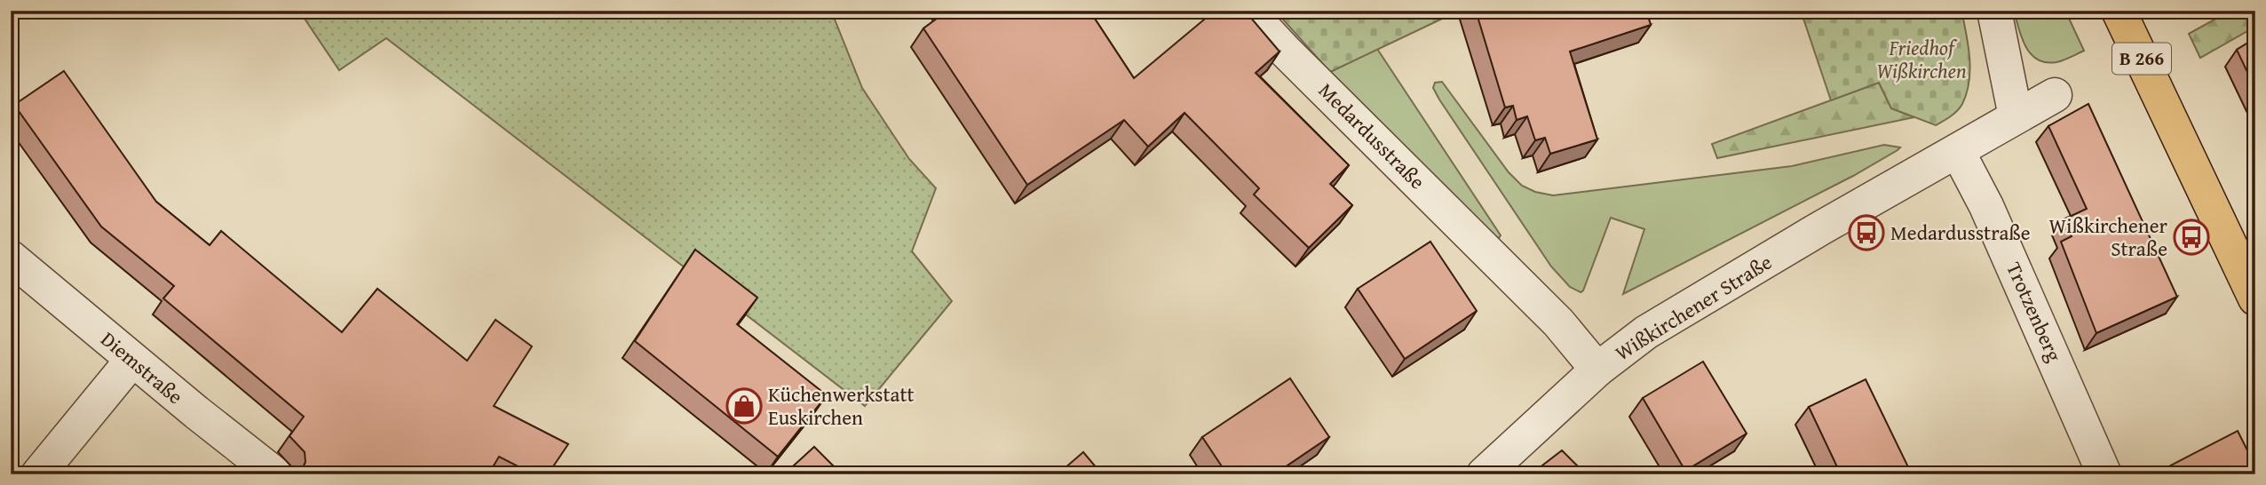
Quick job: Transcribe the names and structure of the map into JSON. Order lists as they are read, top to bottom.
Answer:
{
  "streets": {
    "main road": ["B 266"],
    "street": [
      "Medardusstraße",
      "Wißkirchener Straße",
      "Trotzenberg",
      "Diemstraße"
    ]
  },
  "crossings": [
    ["Medardusstraße", "Wißkirchener Straße"],
    ["Wißkirchener Straße", "Trotzenberg"]
  ],
  "parks": ["Friedhof Wißkirchen"],
  "places": {
    "bus stop": ["Medardusstraße", "Wißkirchener Straße"],
    "shop": ["Küchenwerkstatt Euskirchen"]
  }
}
